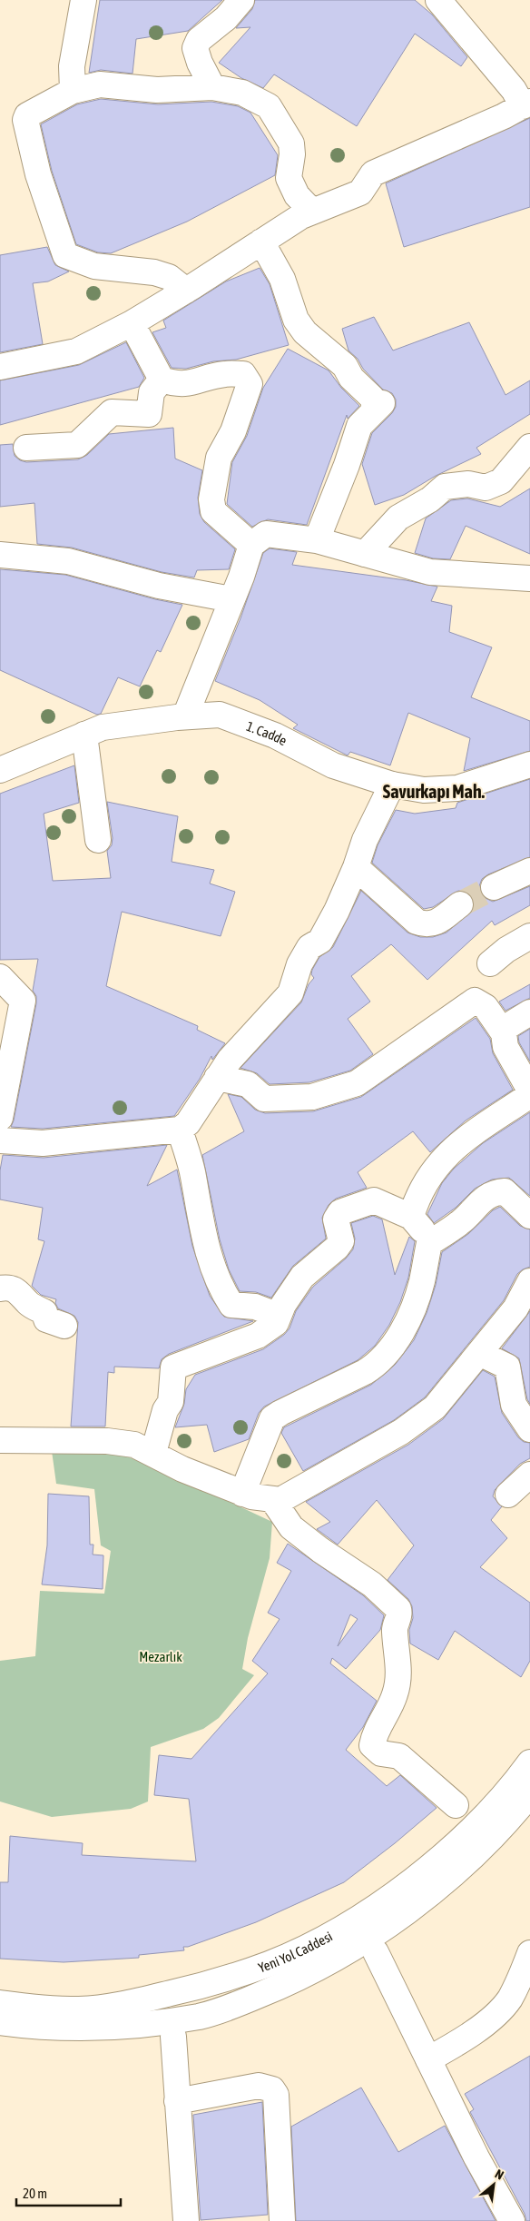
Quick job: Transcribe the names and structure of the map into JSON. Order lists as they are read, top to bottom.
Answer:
{
  "streets": {
    "street": ["1. Cadde", "Yeni Yol Caddesi"]
  },
  "districts": ["Savurkapı Mah."],
  "parks": ["Mezarlık"],
  "scale_bar": "20 m",
  "north": "top right"
}
